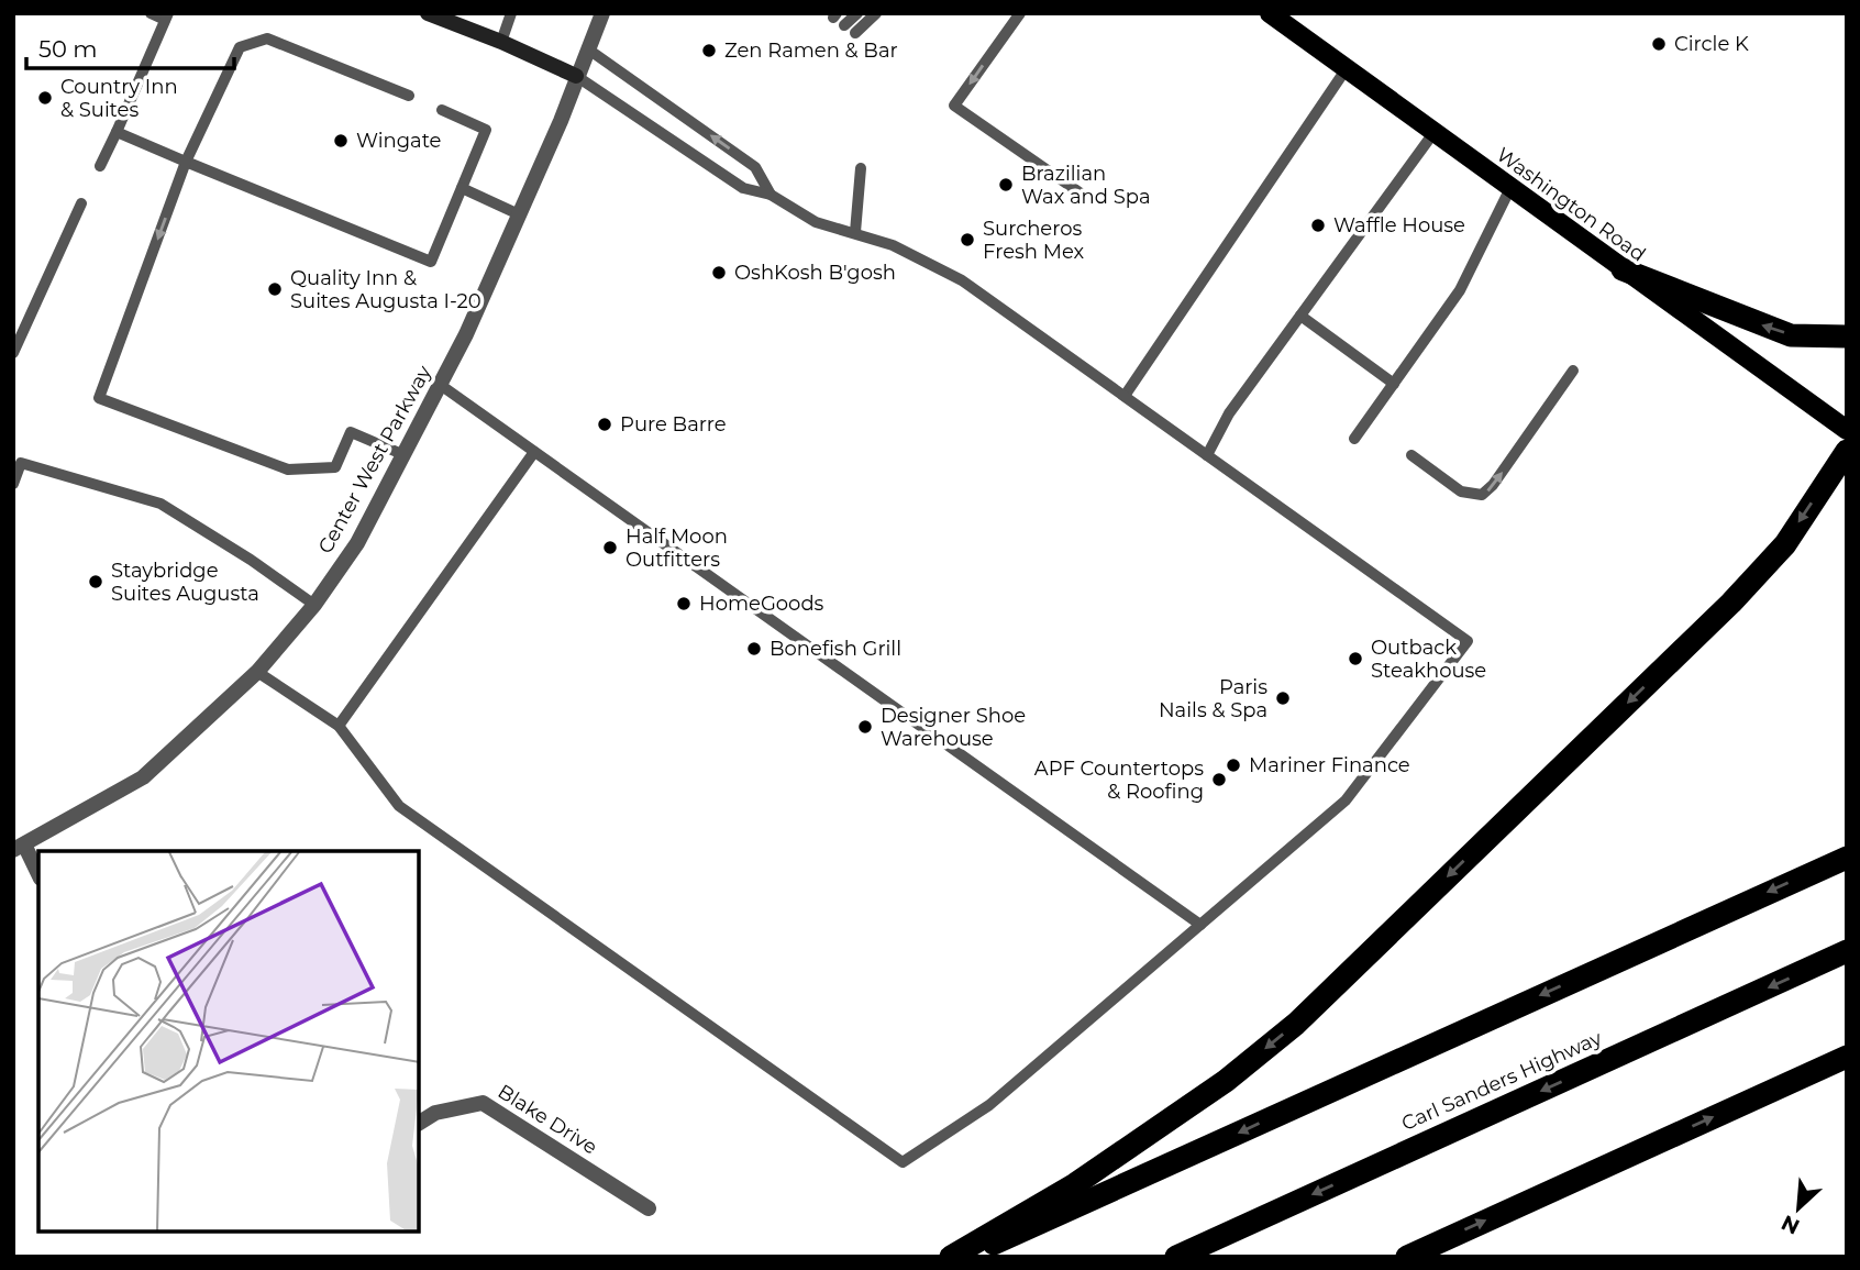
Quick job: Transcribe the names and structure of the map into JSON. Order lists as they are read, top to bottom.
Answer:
{
  "streets": {
    "highway": ["Carl Sanders Highway"],
    "main road": ["Washington Road"],
    "street": ["Center West Parkway", "Blake Drive"]
  },
  "places": [
    "Circle K",
    "Zen Ramen & Bar",
    "Country Inn & Suites",
    "Wingate",
    "Brazilian Wax and Spa",
    "Waffle House",
    "Surcheros Fresh Mex",
    "OshKosh B'gosh",
    "Quality Inn & Suites Augusta I-20",
    "Pure Barre",
    "Half Moon Outfitters",
    "Staybridge Suites Augusta",
    "HomeGoods",
    "Bonefish Grill",
    "Outback Steakhouse",
    "Paris Nails & Spa",
    "Designer Shoe Warehouse",
    "Mariner Finance",
    "APF Countertops & Roofing"
  ],
  "scale_bar": "50 m",
  "north": "bottom left"
}
